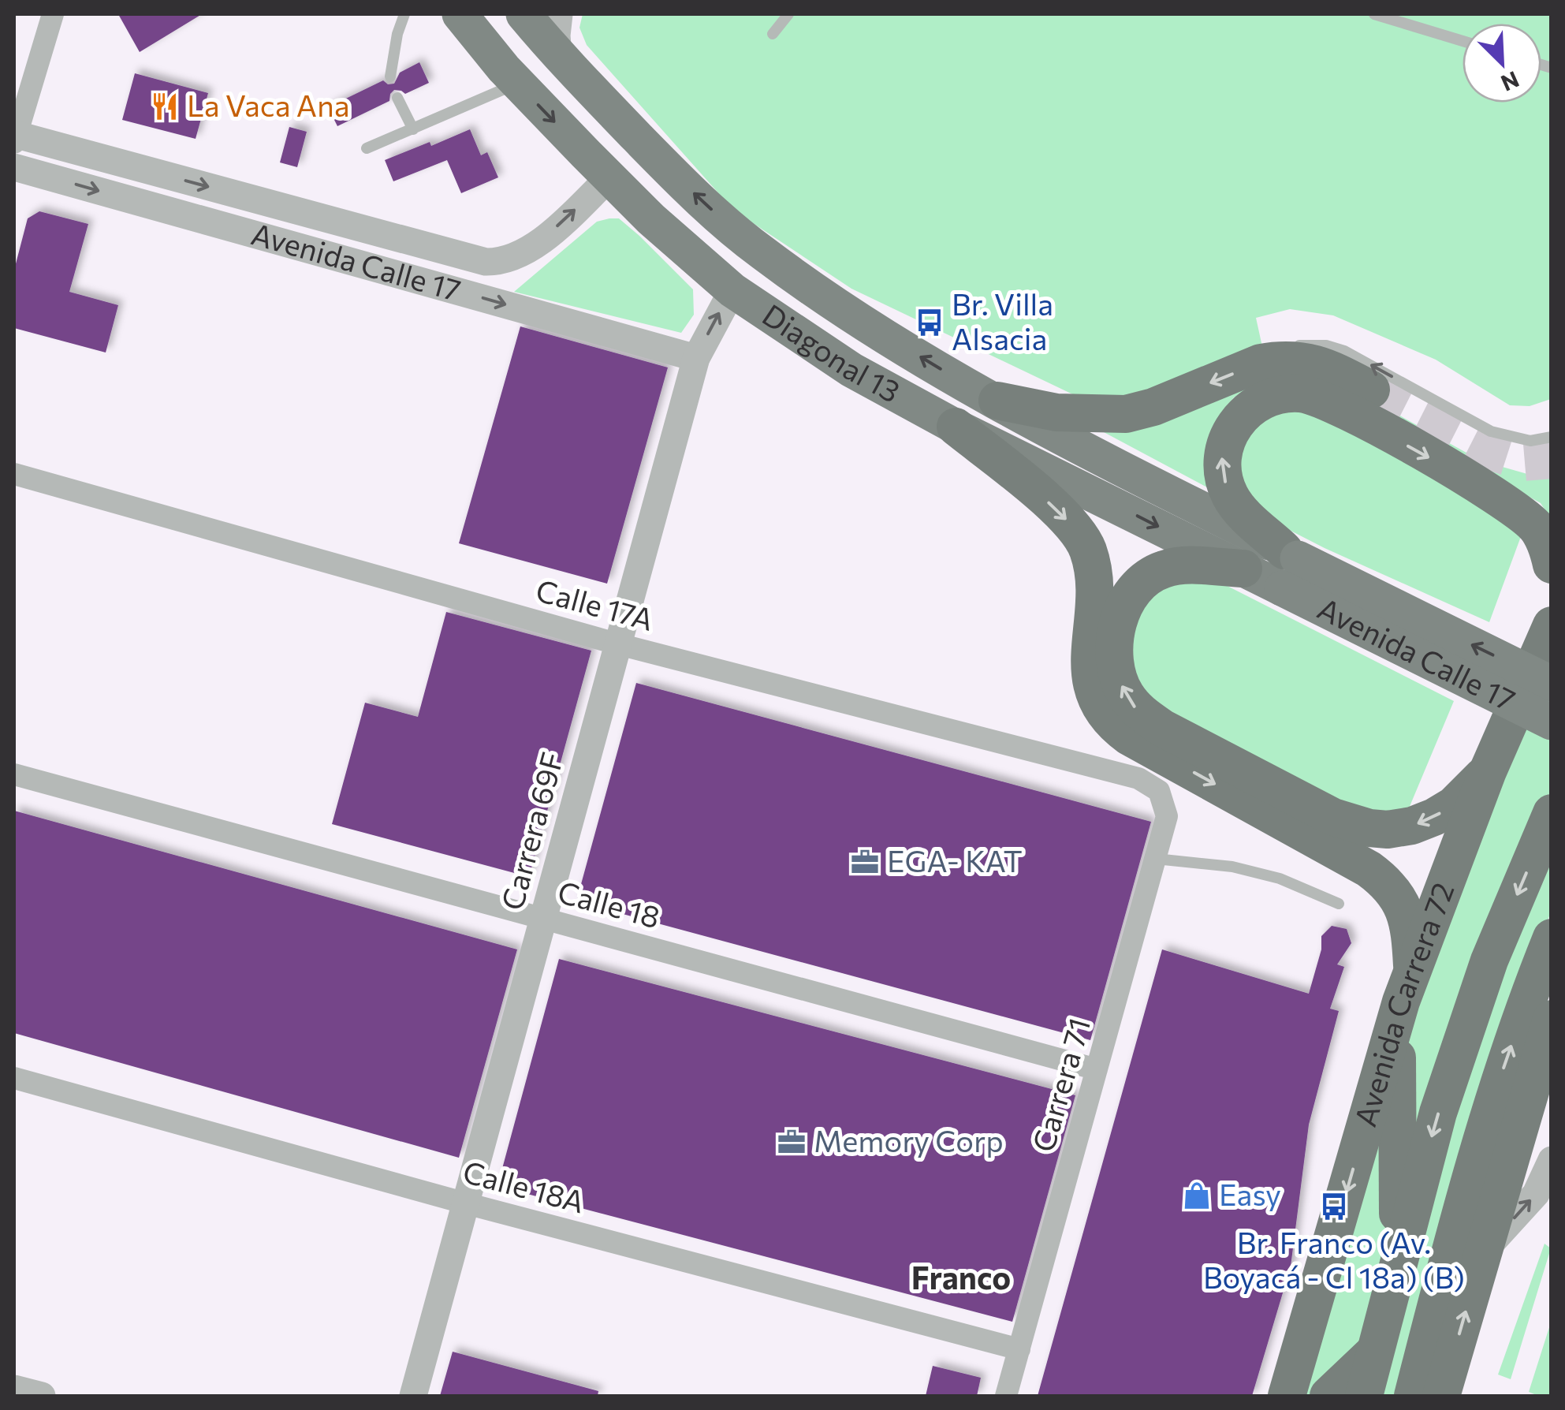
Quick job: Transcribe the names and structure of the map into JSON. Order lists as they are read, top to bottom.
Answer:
{
  "streets": {
    "highway": ["Avenida Carrera 72"],
    "main road": ["Avenida Calle 17", "Diagonal 13"],
    "street": [
      "Calle 17A",
      "Carrera 69F",
      "Calle 18",
      "Carrera 71",
      "Calle 18A"
    ]
  },
  "crossings": [
    ["Avenida Calle 17", "Diagonal 13"],
    ["Avenida Calle 17", "Carrera 69F"],
    ["Diagonal 13", "Carrera 69F"],
    ["Calle 17A", "Carrera 69F"],
    ["Calle 17A", "Carrera 71"],
    ["Carrera 69F", "Calle 18"],
    ["Carrera 69F", "Calle 18A"],
    ["Calle 18", "Carrera 71"],
    ["Carrera 71", "Calle 18A"]
  ],
  "districts": ["Franco"],
  "places": {
    "restaurant": ["La Vaca Ana"],
    "bus stop": ["Br. Villa Alsacia", "Br. Franco (Av. Boyacá - Cl 18a) (B)"],
    "office": ["EGA- KAT", "Memory Corp"],
    "shop": ["Easy"]
  },
  "north": "bottom right"
}
